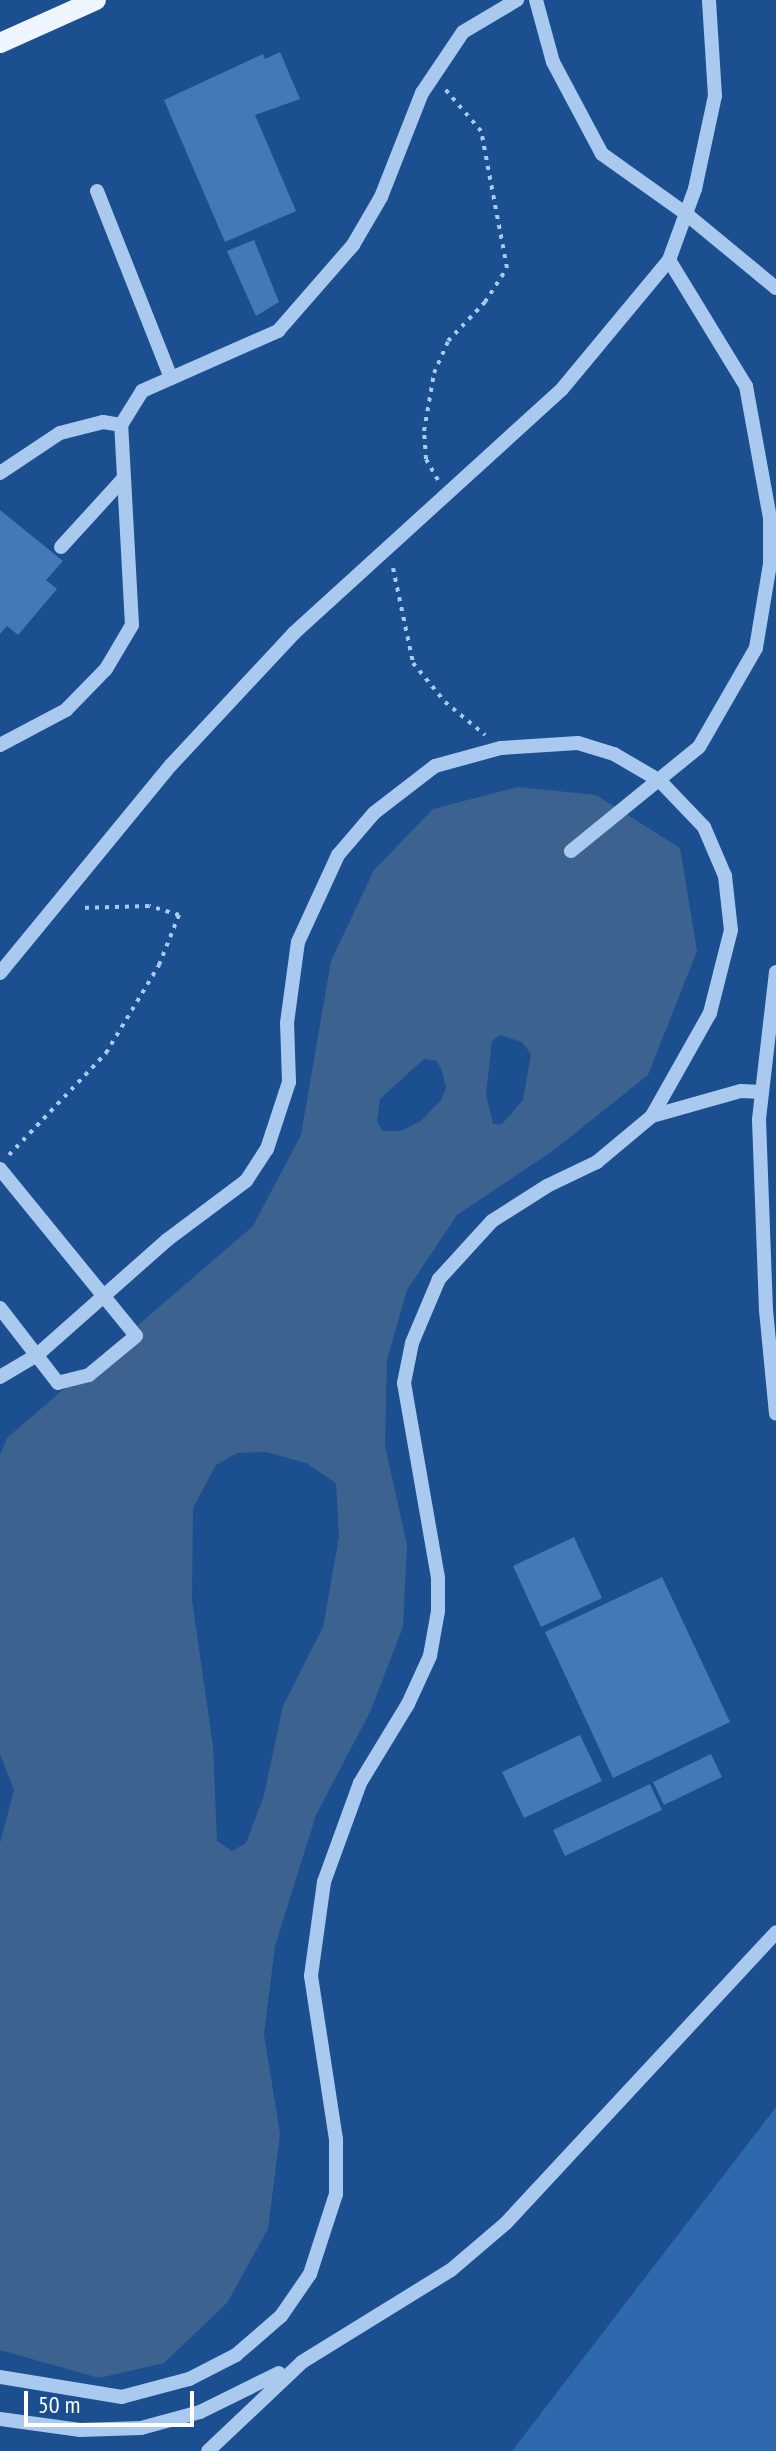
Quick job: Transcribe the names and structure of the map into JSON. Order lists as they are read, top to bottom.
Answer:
{
  "scale_bar": "50 m"
}
